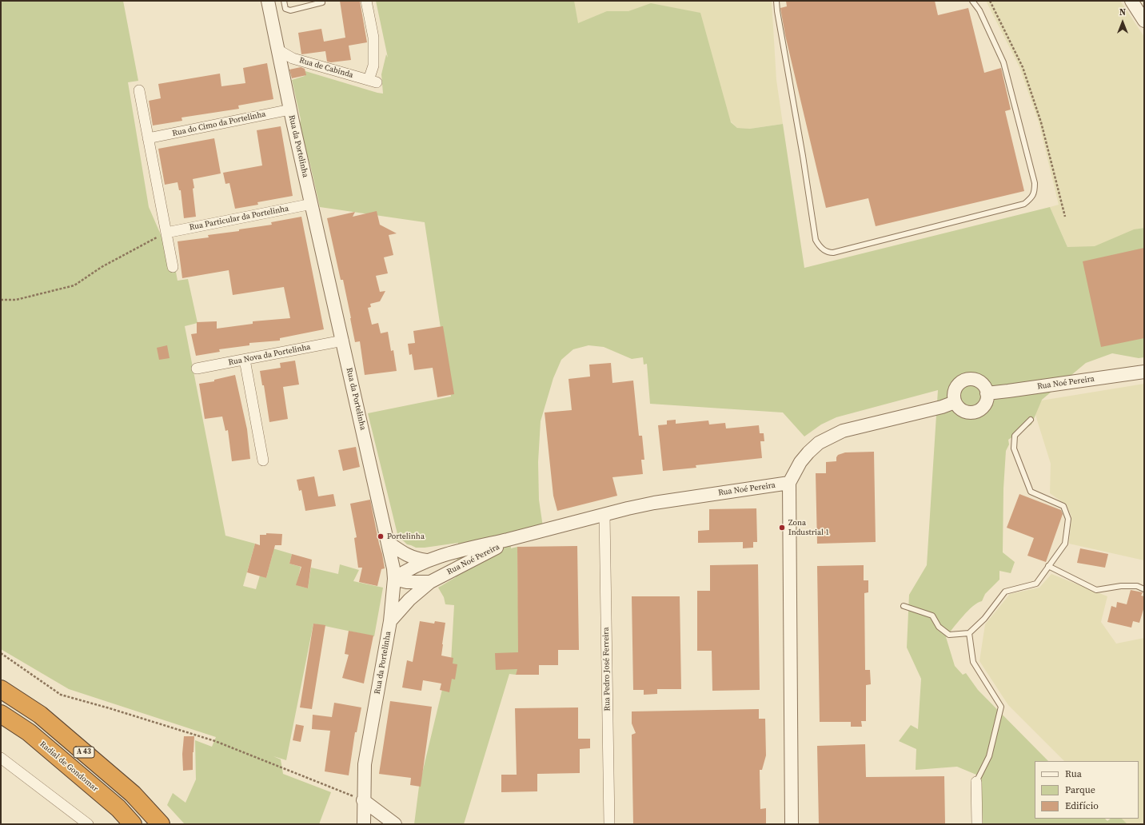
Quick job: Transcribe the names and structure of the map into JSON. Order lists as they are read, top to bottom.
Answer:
{
  "streets": {
    "highway": ["A 43", "Radial de Gondomar"],
    "street": [
      "Rua de Cabinda",
      "Rua do Cimo da Portelinha",
      "Rua da Portelinha",
      "Rua Particular da Portelinha",
      "Rua Nova da Portelinha",
      "Rua Noé Pereira",
      "Rua Pedro José Ferreira"
    ]
  },
  "crossings": [
    ["Rua de Cabinda", "Rua da Portelinha"],
    ["Rua do Cimo da Portelinha", "Rua da Portelinha"],
    ["Rua da Portelinha", "Rua Particular da Portelinha"],
    ["Rua da Portelinha", "Rua Nova da Portelinha"],
    ["Rua da Portelinha", "Rua Noé Pereira"],
    ["Rua Noé Pereira", "Rua Pedro José Ferreira"]
  ],
  "places": ["Zona Industrial 1", "Portelinha"],
  "legend": ["Rua", "Parque", "Edifício"],
  "north": "top"
}
